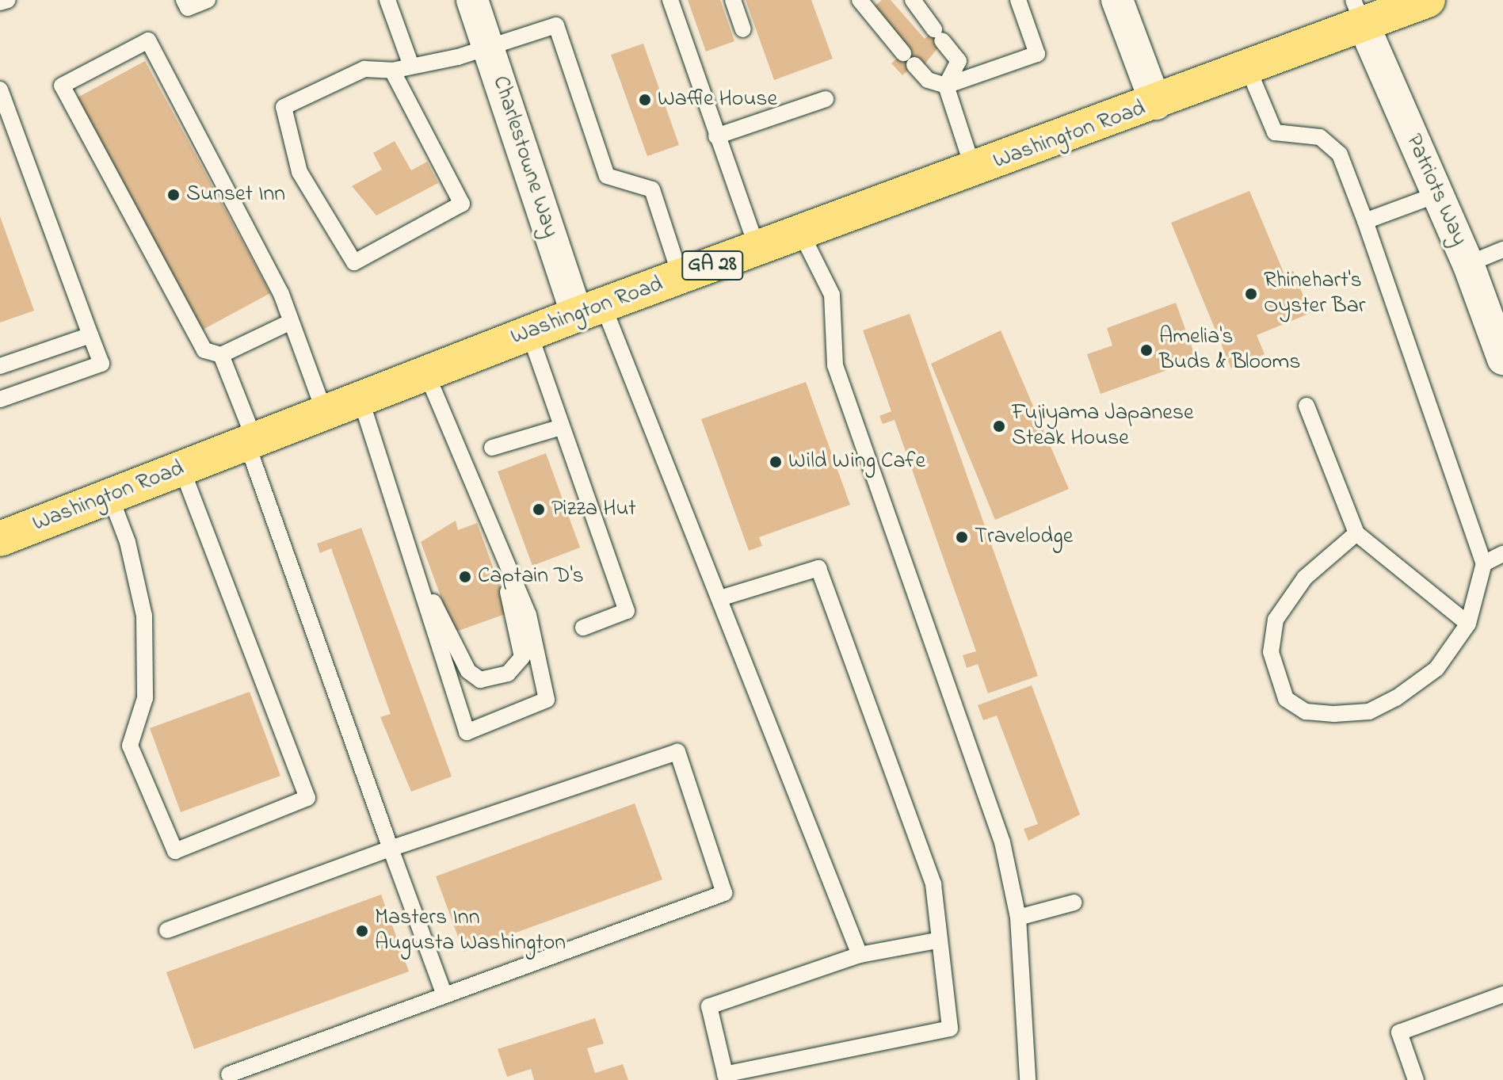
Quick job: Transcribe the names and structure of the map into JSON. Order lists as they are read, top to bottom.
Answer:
{
  "streets": {
    "main road": ["Washington Road", "GA 28"],
    "street": ["Charlestowne Way", "Patriots Way"]
  },
  "crossings": [
    ["Washington Road", "Charlestowne Way"],
    ["Washington Road", "Patriots Way"]
  ],
  "places": [
    "Waffle House",
    "Sunset Inn",
    "Rhinehart's Oyster Bar",
    "Amelia's Buds & Blooms",
    "Fujiyama Japanese Steak House",
    "Wild Wing Cafe",
    "Pizza Hut",
    "Travelodge",
    "Captain D's",
    "Masters Inn Augusta Washington"
  ]
}
